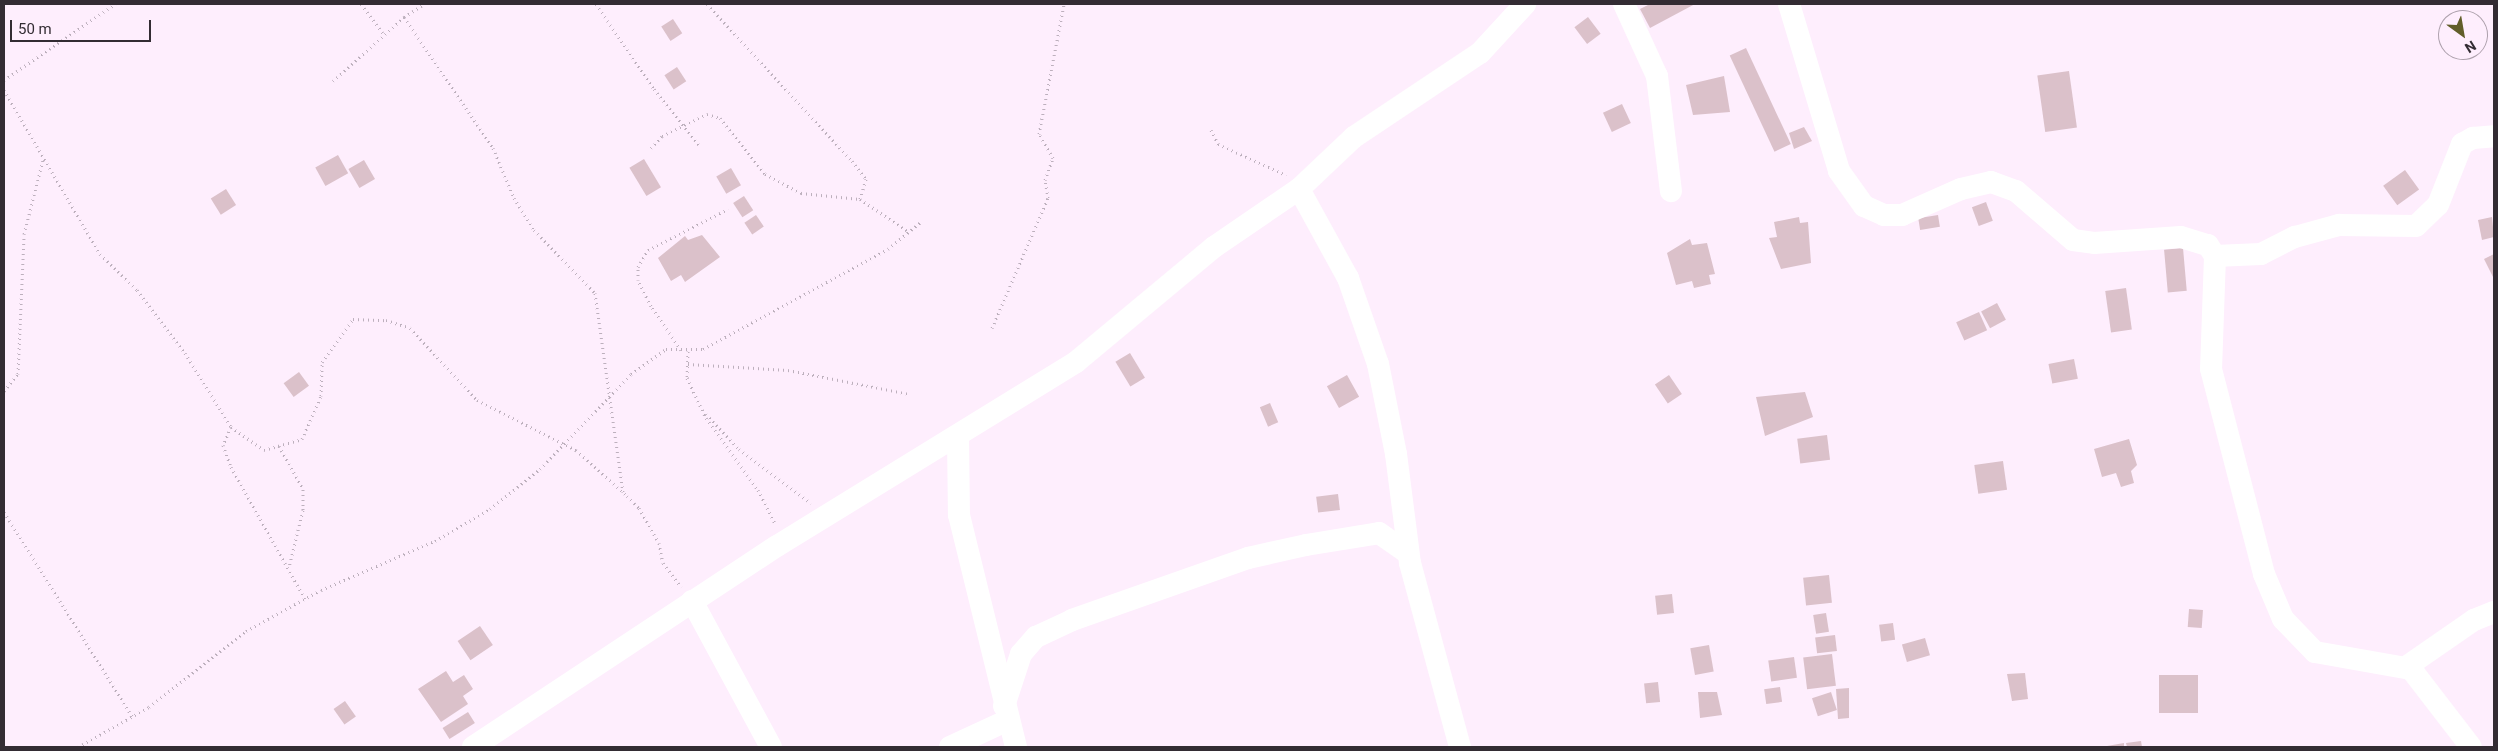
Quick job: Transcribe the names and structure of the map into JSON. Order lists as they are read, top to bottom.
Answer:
{
  "scale_bar": "50 m",
  "north": "bottom right"
}
